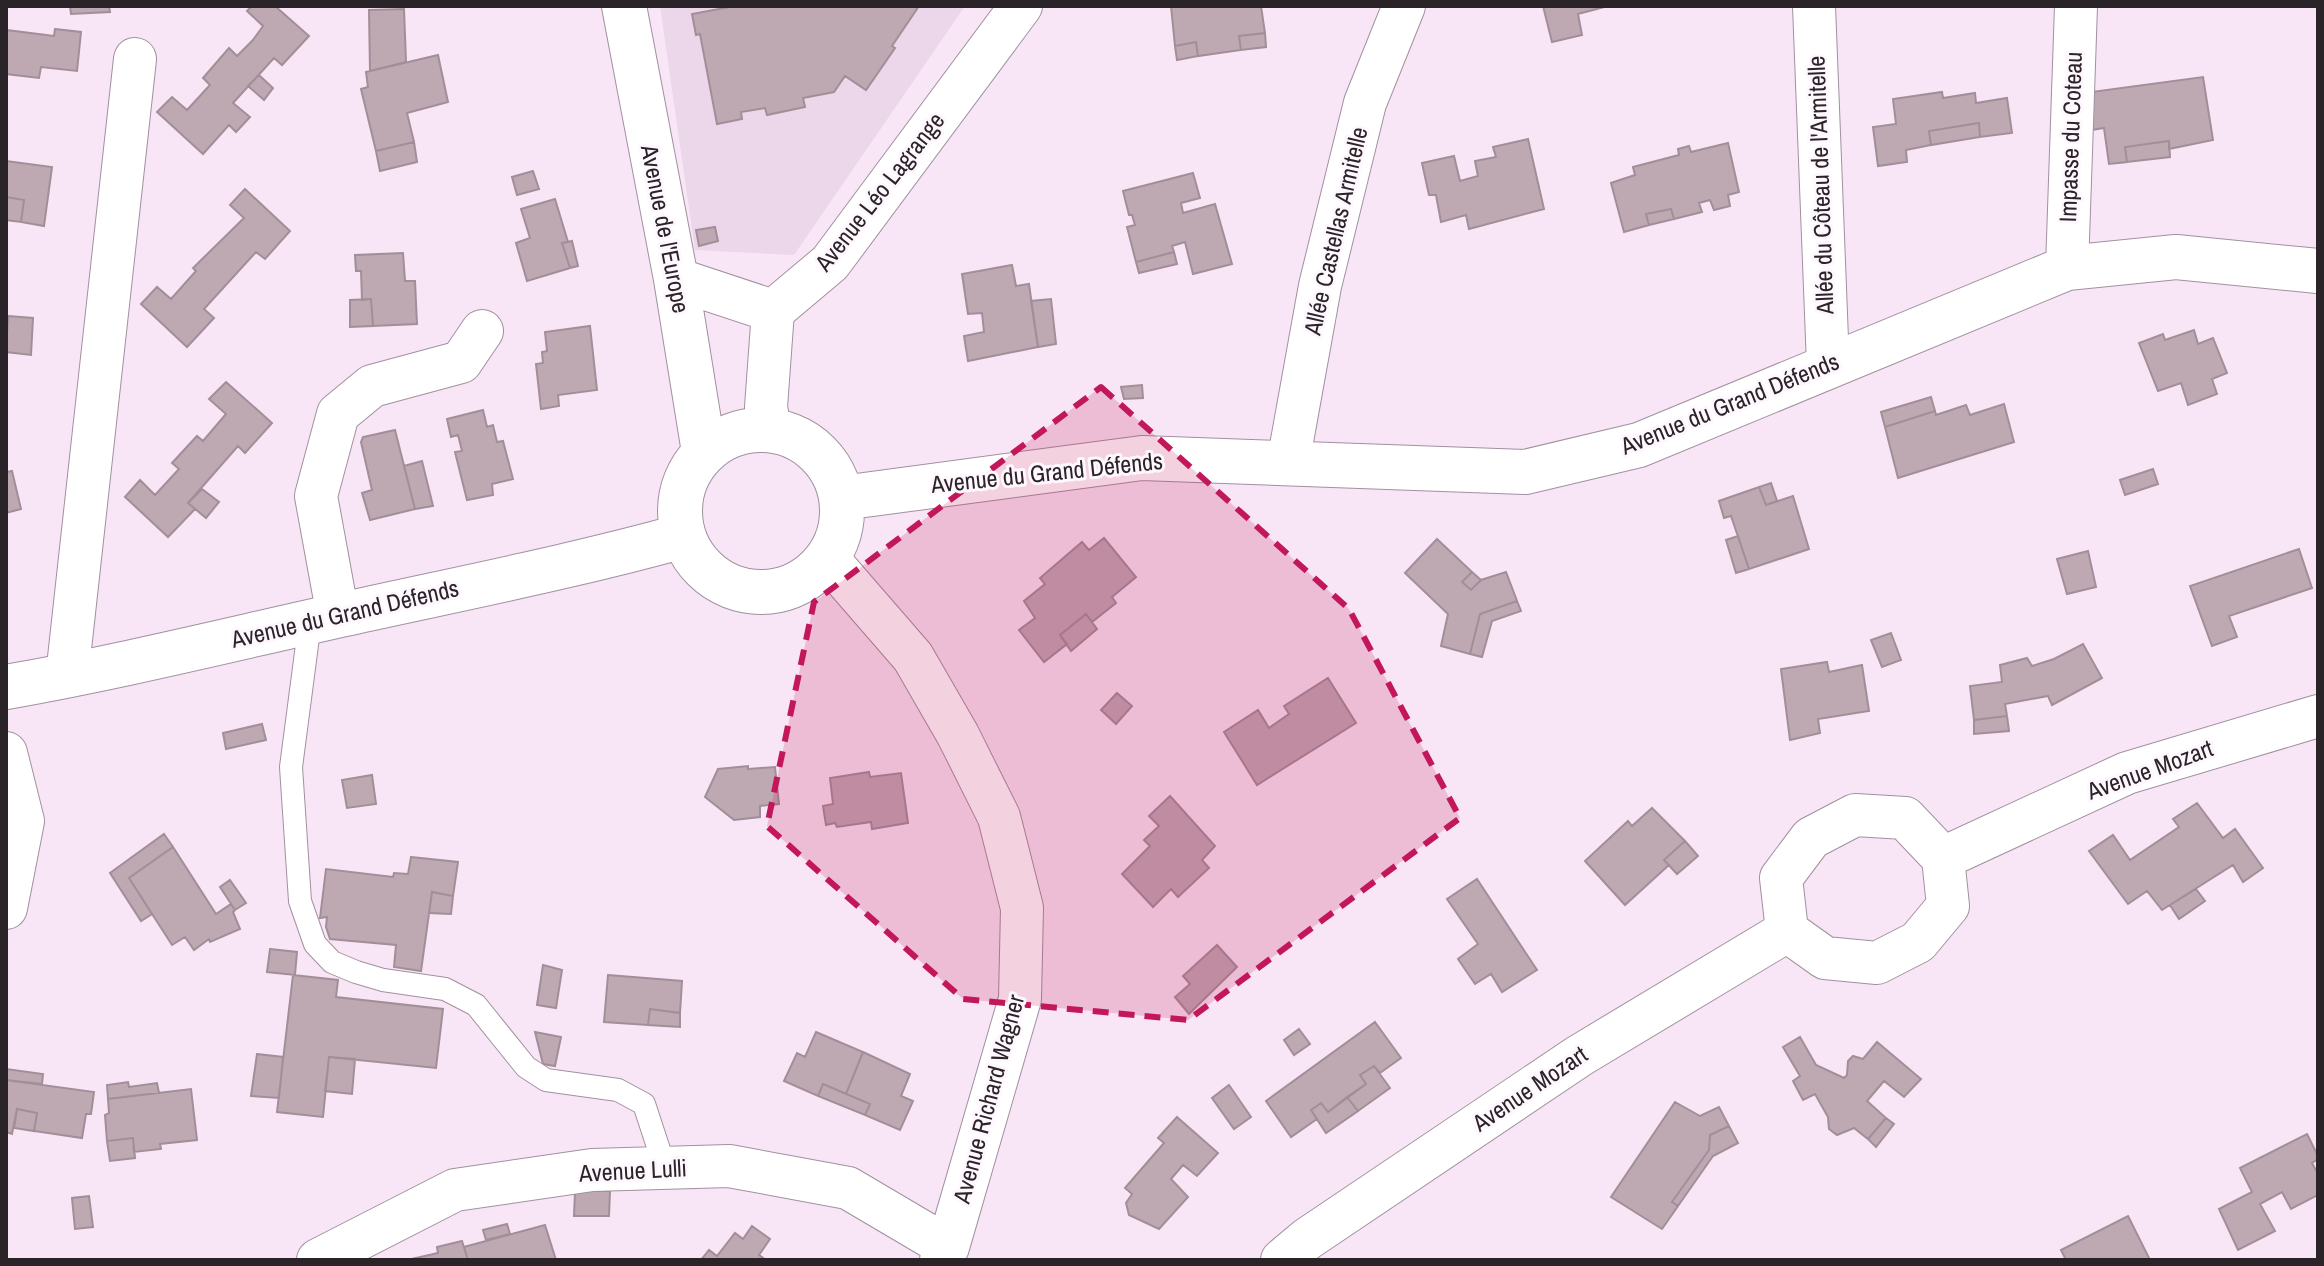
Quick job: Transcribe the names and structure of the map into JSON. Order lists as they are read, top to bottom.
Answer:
{
  "streets": {
    "street": [
      "Impasse du Coteau",
      "Allée du Côteau de l'Armitelle",
      "Avenue Léo Lagrange",
      "Avenue de l'Europe",
      "Allée Castellas Armitelle",
      "Avenue du Grand Défends",
      "Avenue Mozart",
      "Avenue Richard Wagner",
      "Avenue Lulli"
    ]
  },
  "crossings": [
    ["Impasse du Coteau", "Avenue du Grand Défends"],
    ["Allée du Côteau de l'Armitelle", "Avenue du Grand Défends"],
    ["Avenue de l'Europe", "Avenue du Grand Défends"],
    ["Avenue de l'Europe", "Avenue Richard Wagner"],
    ["Allée Castellas Armitelle", "Avenue du Grand Défends"],
    ["Avenue du Grand Défends", "Avenue Richard Wagner"],
    ["Avenue Richard Wagner", "Avenue Lulli"]
  ]
}
